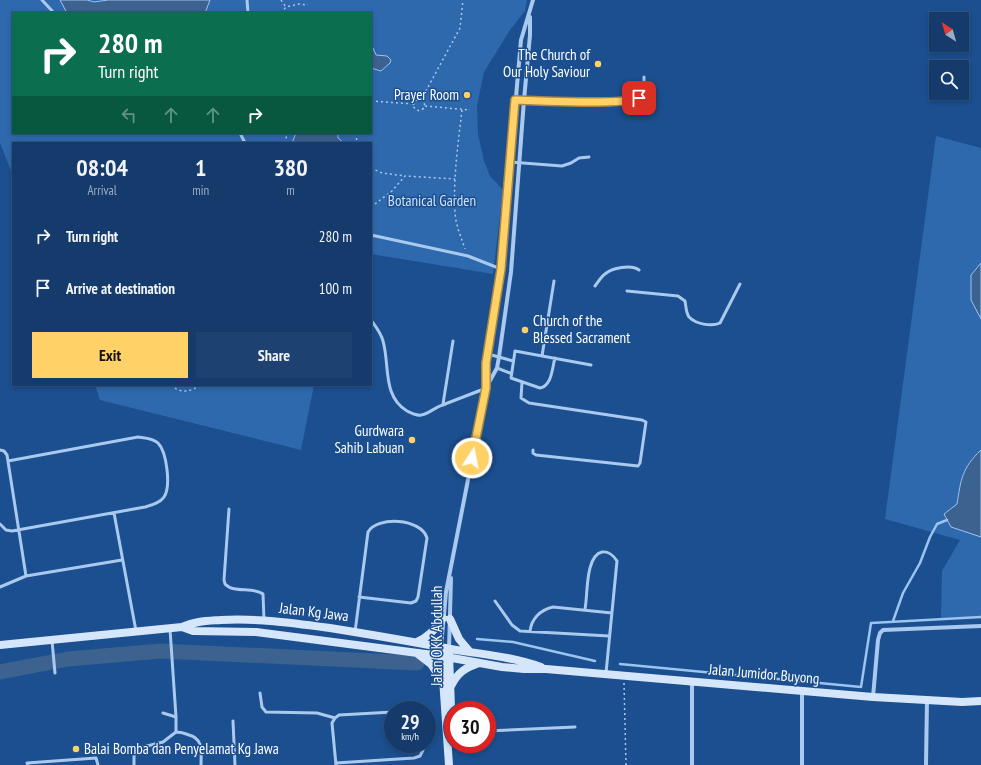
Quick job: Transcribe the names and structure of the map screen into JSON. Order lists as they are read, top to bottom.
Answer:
{
  "streets": {
    "main road": ["Jalan Kg Jawa", "Jalan OKK Abdullah", "Jalan Jumidor Buyong"]
  },
  "crossings": [
    ["Jalan Kg Jawa", "Jalan OKK Abdullah"],
    ["Jalan Kg Jawa", "Jalan Jumidor Buyong"],
    ["Jalan OKK Abdullah", "Jalan Jumidor Buyong"]
  ],
  "parks": ["Botanical Garden"],
  "places": [
    "The Church of Our Holy Saviour",
    "Prayer Room",
    "Church of the Blessed Sacrament",
    "Gurdwara Sahib Labuan",
    "Balai Bomba dan Penyelamat Kg Jawa"
  ],
  "north": "top left",
  "page": {
    "turn": ["280 m", "Turn right"],
    "eta": [
      "08:04",
      "Arrival",
      "1",
      "min",
      "380",
      "m"
    ],
    "list": [
      {
        "name": "Turn right",
        "value": "280 m"
      },
      {
        "name": "Arrive at destination",
        "value": "100 m"
      }
    ],
    "buttons": ["Exit", "Share"],
    "speed": "29 km/h",
    "limit": "30"
  }
}
